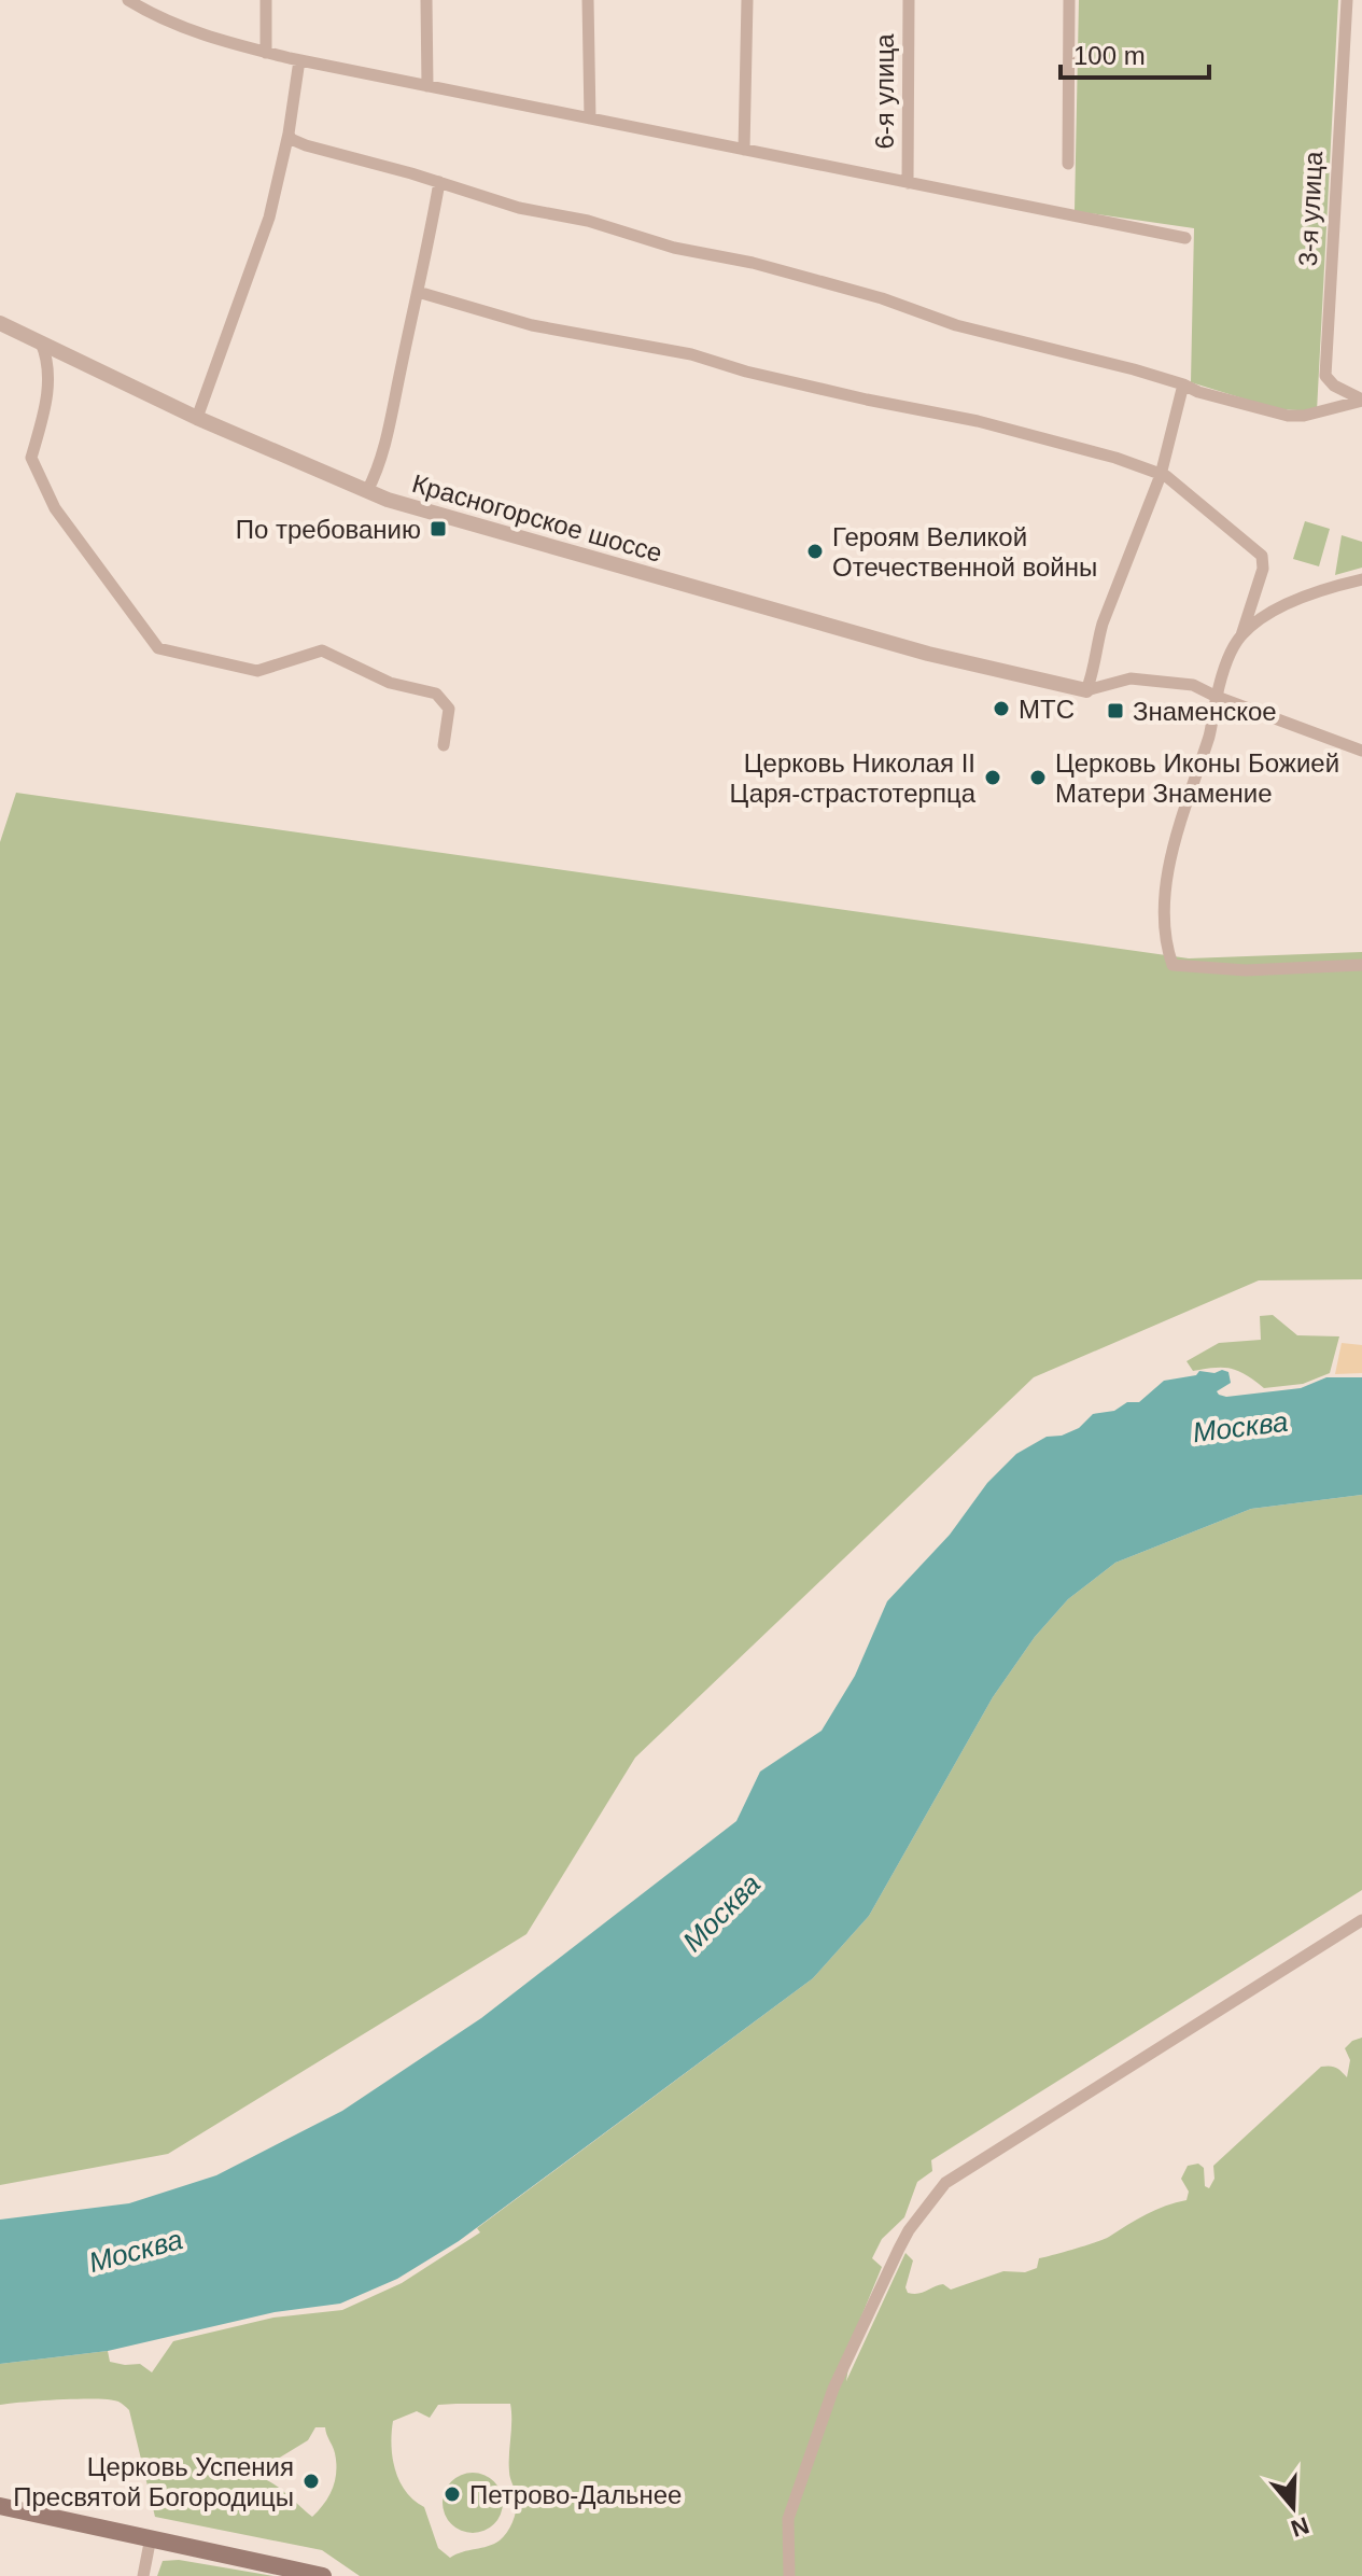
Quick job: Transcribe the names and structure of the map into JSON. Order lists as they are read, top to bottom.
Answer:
{
  "streets": {
    "street": ["6-я улица", "3-я улица", "Красногорское шоссе"]
  },
  "water": ["Москва"],
  "places": {
    "transit": ["По требованию", "Знаменское"],
    "other": [
      "Героям Великой Отечественной войны",
      "МТС",
      "Церковь Николая II Царя-страстотерпца",
      "Церковь Иконы Божией Матери Знамение",
      "Церковь Успения Пресвятой Богородицы",
      "Петрово-Дальнее"
    ]
  },
  "scale_bar": "100 m",
  "north": "bottom"
}
